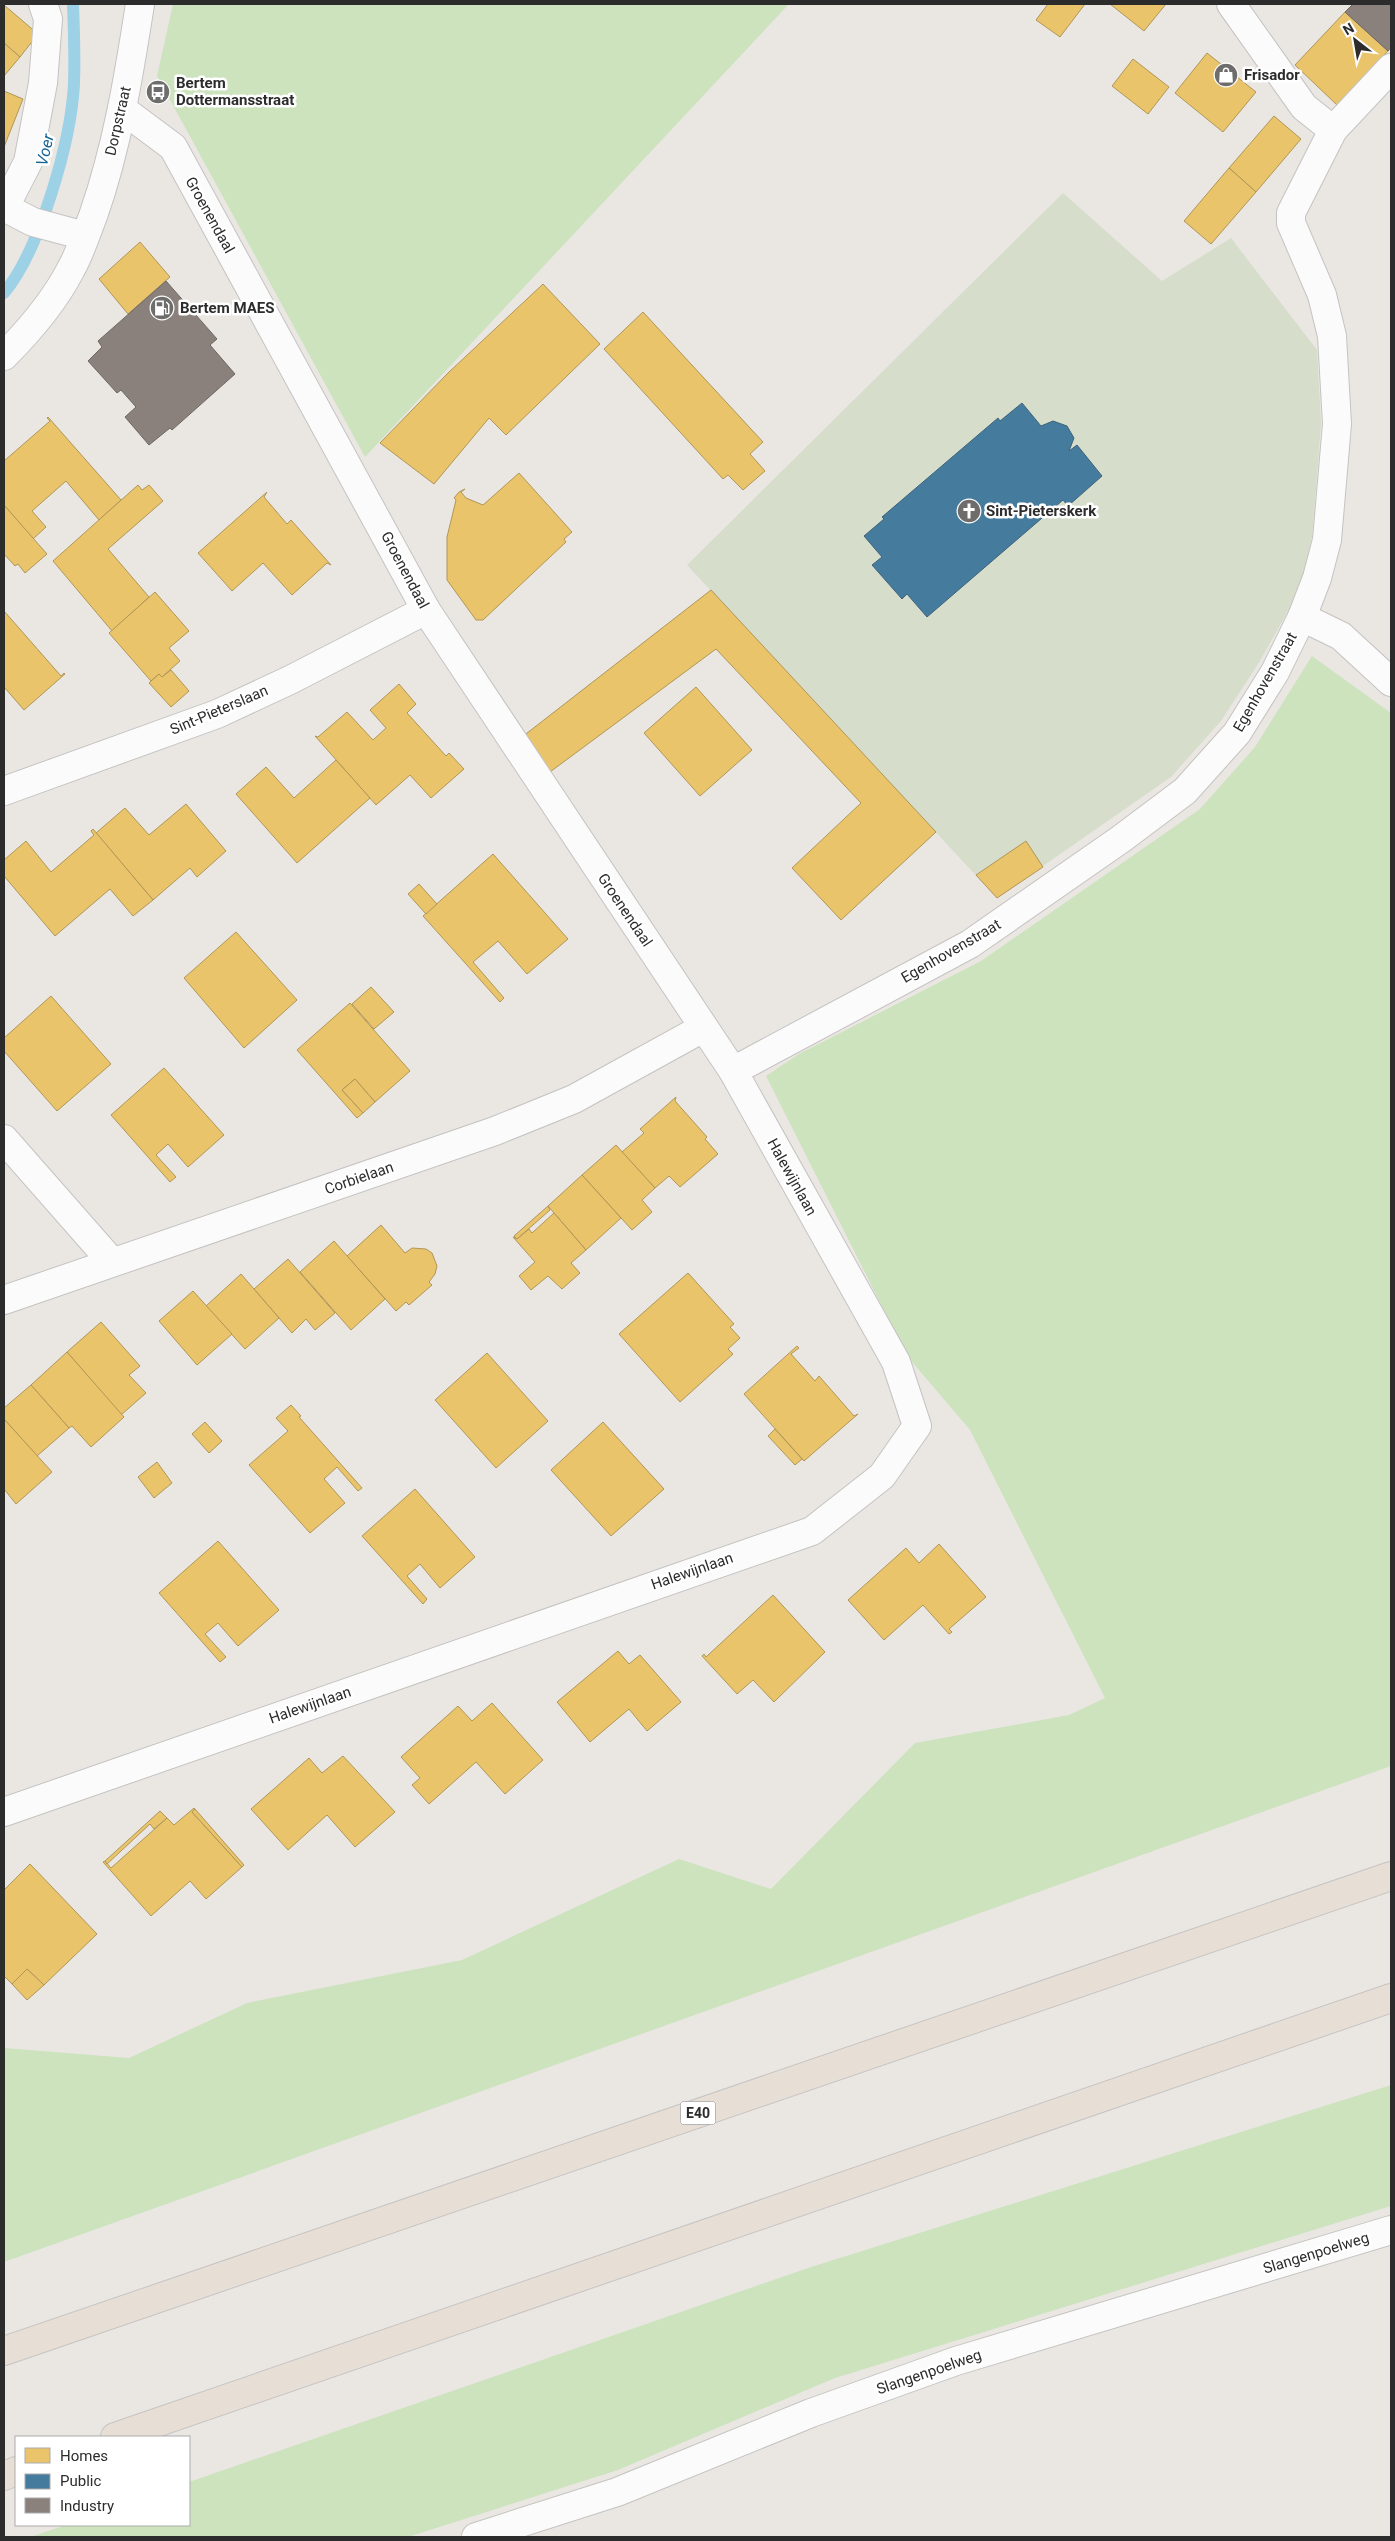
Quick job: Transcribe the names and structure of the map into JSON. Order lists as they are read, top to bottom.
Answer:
{
  "streets": {
    "highway": ["E40"],
    "street": [
      "Dorpstraat",
      "Groenendaal",
      "Egenhovenstraat",
      "Sint-Pieterslaan",
      "Halewijnlaan",
      "Corbielaan",
      "Slangenpoelweg"
    ]
  },
  "crossings": [
    ["Dorpstraat", "Groenendaal"],
    ["Groenendaal", "Sint-Pieterslaan"],
    ["Groenendaal", "Halewijnlaan"],
    ["Groenendaal", "Corbielaan"],
    ["Egenhovenstraat", "Halewijnlaan"],
    ["Halewijnlaan", "Corbielaan"]
  ],
  "water": ["Voer"],
  "places": {
    "shop": ["Frisador"],
    "bus stop": ["Bertem Dottermansstraat"],
    "fuel station": ["Bertem MAES"],
    "church": ["Sint-Pieterskerk"]
  },
  "legend": ["Homes", "Public", "Industry"],
  "north": "top left"
}
